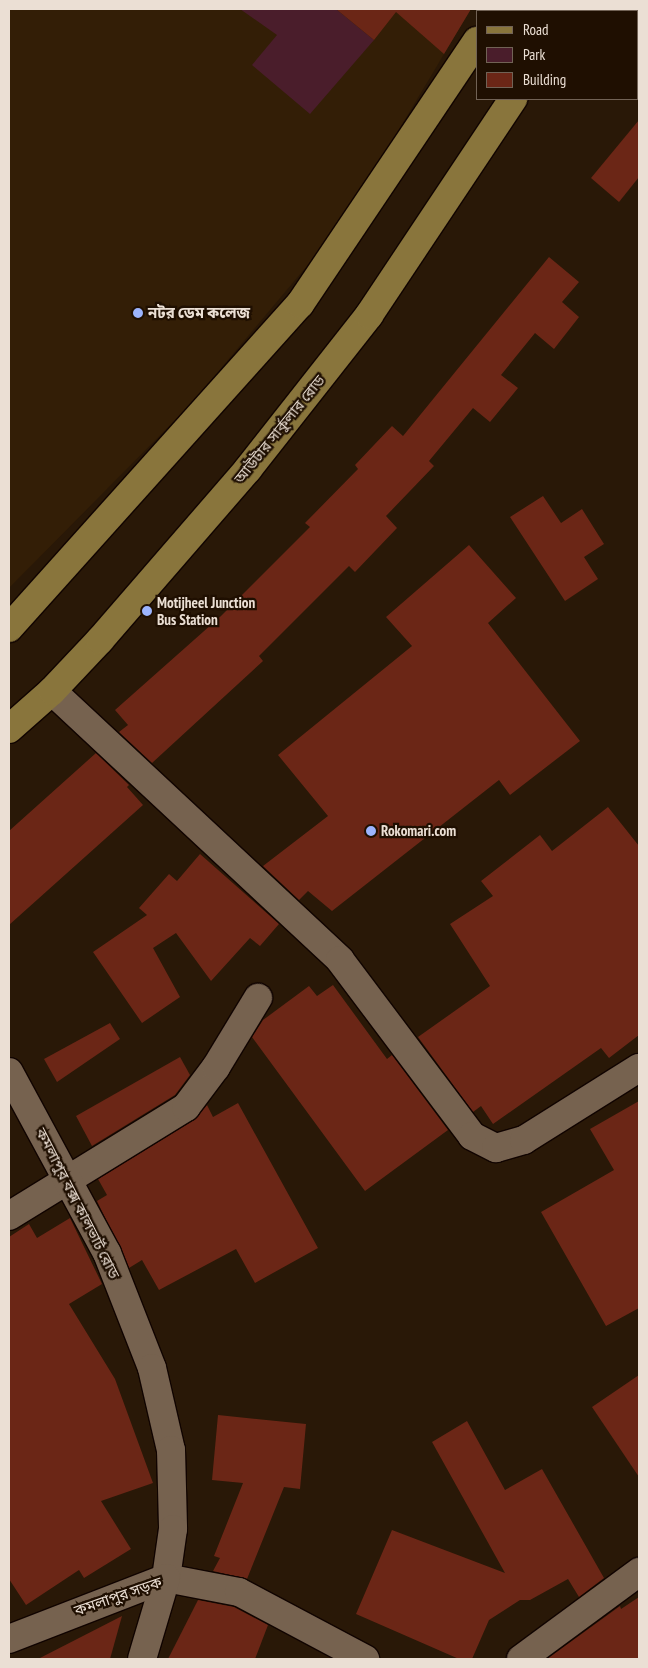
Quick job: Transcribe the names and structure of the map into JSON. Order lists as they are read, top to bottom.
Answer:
{
  "streets": {
    "main road": ["আউটার সার্কুলার রোড"],
    "street": ["কমলাপুর বক্স কালভার্ট রোড", "কমলাপুর সড়ক"]
  },
  "crossings": [
    ["কমলাপুর বক্স কালভার্ট রোড", "কমলাপুর সড়ক"]
  ],
  "places": ["নটর ডেম কলেজ", "Motijheel Junction Bus Station", "Rokomari.com"],
  "legend": ["Road", "Park", "Building"]
}
